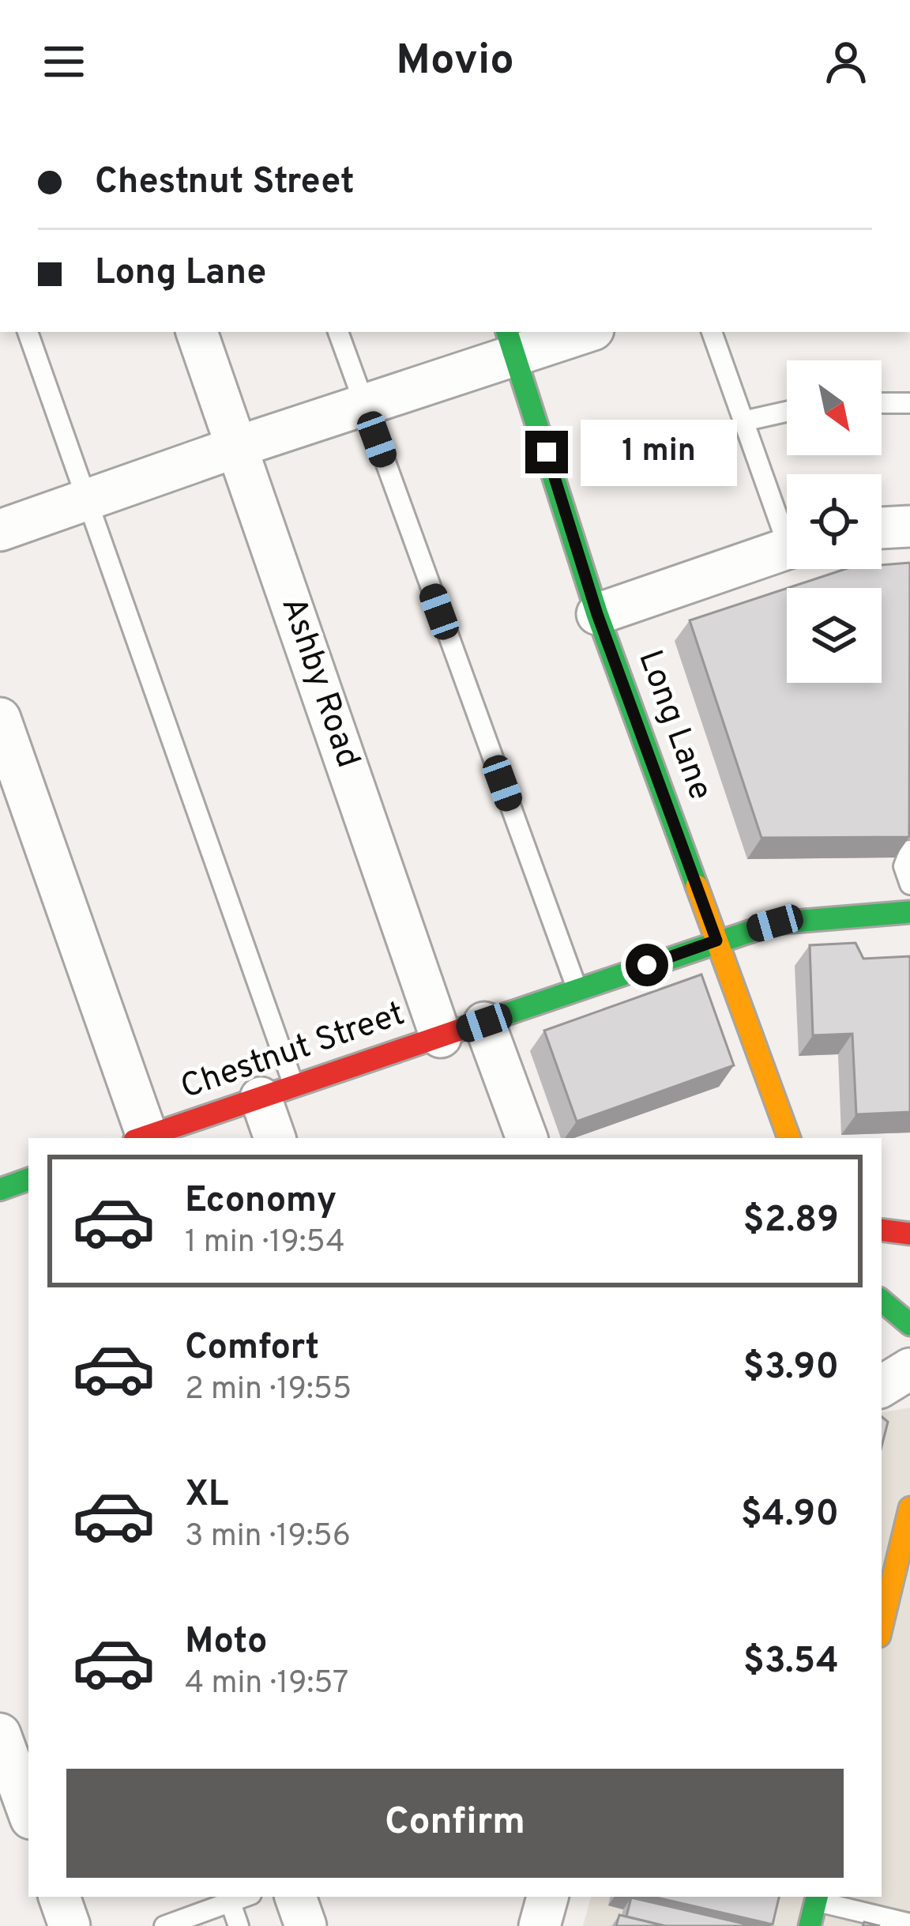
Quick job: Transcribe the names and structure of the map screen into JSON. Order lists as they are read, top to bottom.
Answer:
{
  "streets": {
    "street": ["Ashby Road", "Long Lane", "Chestnut Street"]
  },
  "crossings": [
    ["Ashby Road", "Chestnut Street"],
    ["Long Lane", "Chestnut Street"]
  ],
  "north": "bottom right",
  "page": {
    "header": "Movio",
    "banner": ["Chestnut Street", "Long Lane"],
    "bubble": "1 min",
    "list": [
      {
        "name": "Economy",
        "note": "1 min · 19:54",
        "value": "$2.89"
      },
      {
        "name": "Comfort",
        "note": "2 min · 19:55",
        "value": "$3.90"
      },
      {
        "name": "XL",
        "note": "3 min · 19:56",
        "value": "$4.90"
      },
      {
        "name": "Moto",
        "note": "4 min · 19:57",
        "value": "$3.54"
      }
    ],
    "buttons": "Confirm"
  }
}
